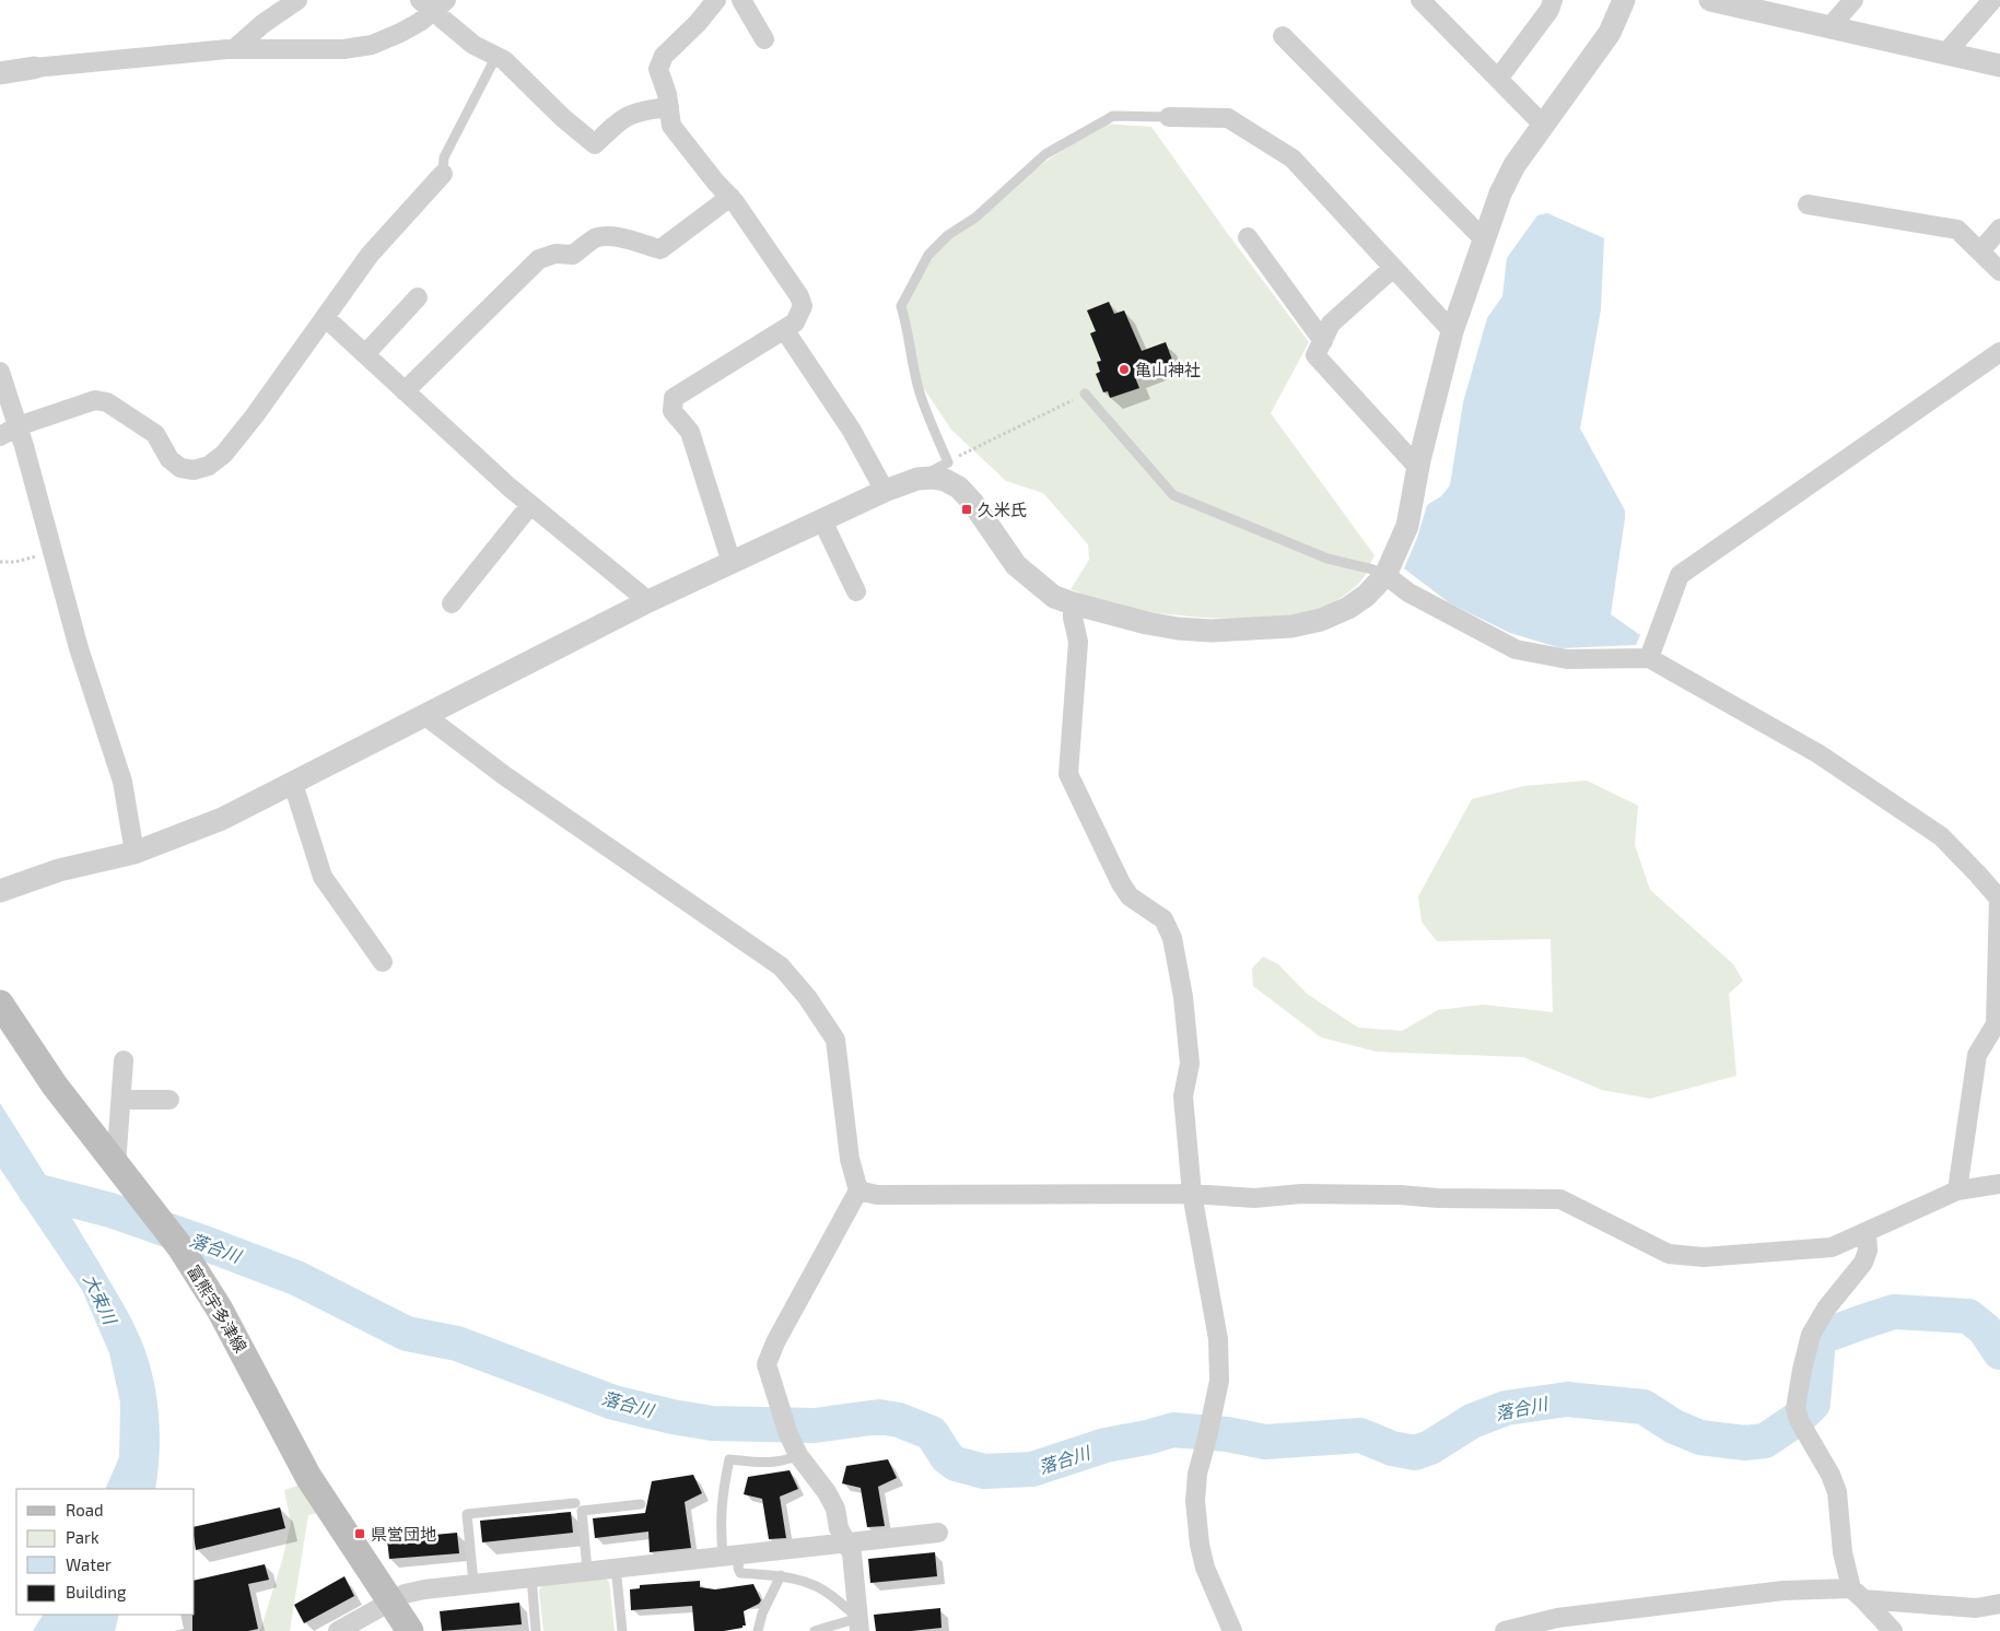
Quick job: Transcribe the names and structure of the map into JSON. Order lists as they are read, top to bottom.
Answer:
{
  "streets": {
    "main road": ["富熊宇多津線"]
  },
  "water": ["落合川", "大束川"],
  "places": {
    "other": ["亀山神社"],
    "transit": ["久米氏", "県営団地"]
  },
  "legend": [
    "Road",
    "Park",
    "Water",
    "Building"
  ]
}
